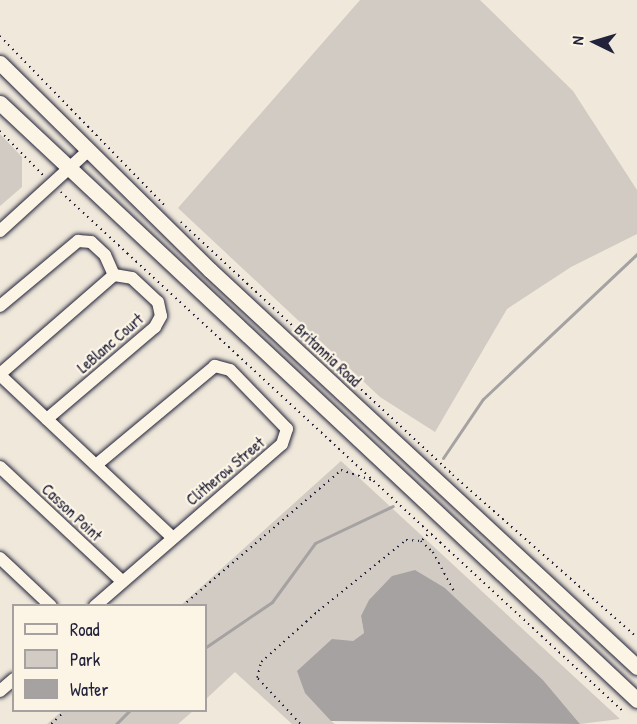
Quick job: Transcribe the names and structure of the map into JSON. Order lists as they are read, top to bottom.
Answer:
{
  "streets": {
    "main road": ["Britannia Road"],
    "street": ["LeBlanc Court", "Clitherow Street", "Casson Point"]
  },
  "crossings": [
    ["Clitherow Street", "Casson Point"]
  ],
  "legend": ["Road", "Park", "Water"],
  "north": "left"
}
